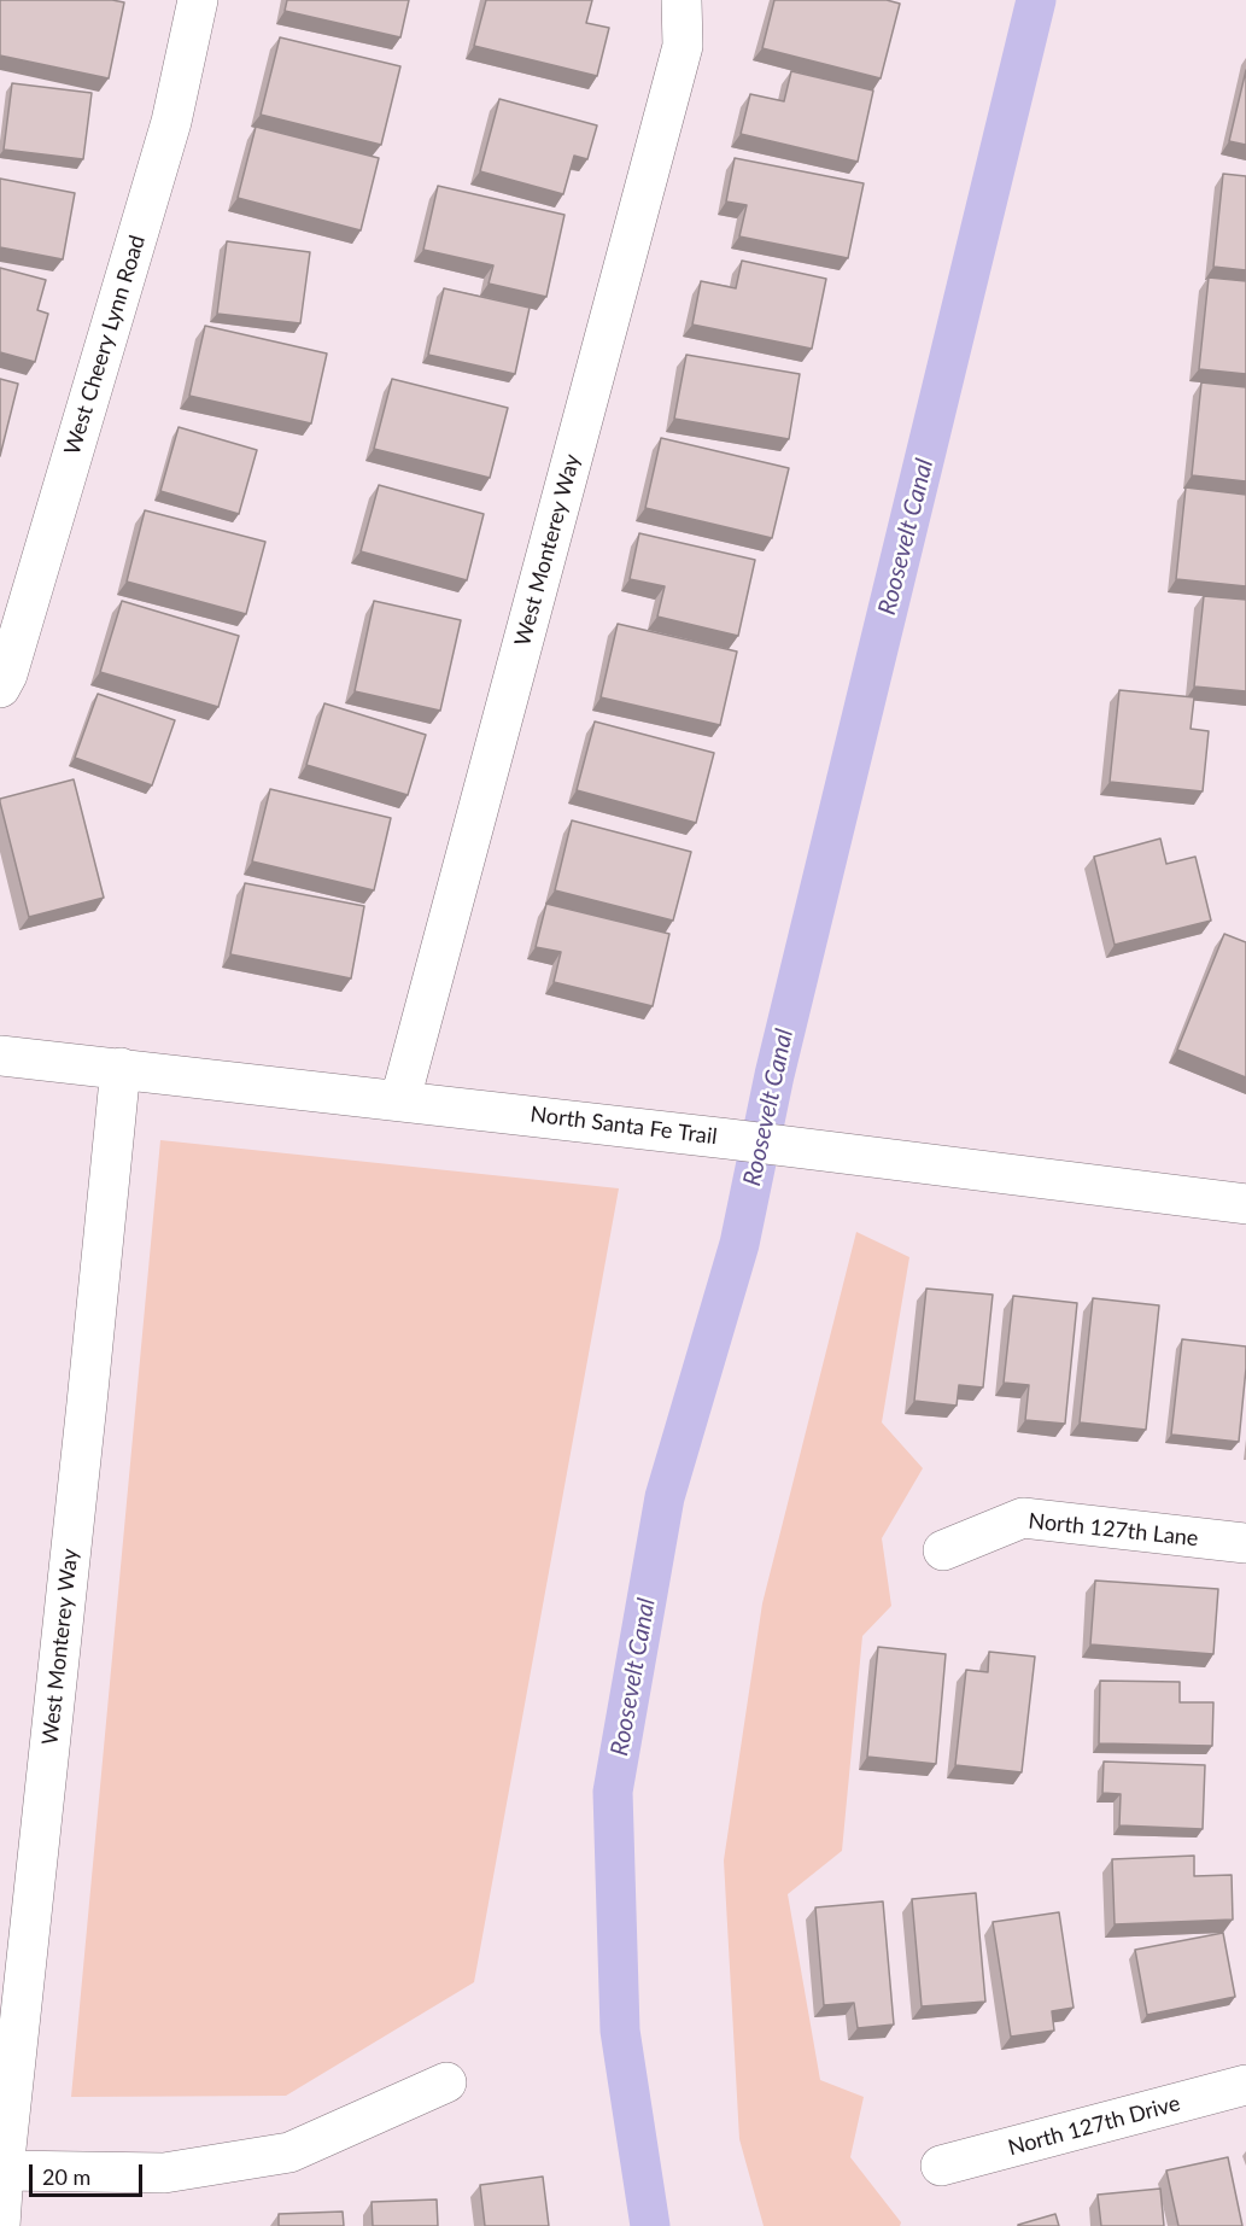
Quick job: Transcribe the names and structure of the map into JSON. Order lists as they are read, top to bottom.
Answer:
{
  "streets": {
    "street": [
      "West Cheery Lynn Road",
      "West Monterey Way",
      "North Santa Fe Trail",
      "North 127th Lane",
      "North 127th Drive"
    ]
  },
  "crossings": [
    ["West Monterey Way", "North Santa Fe Trail"]
  ],
  "water": ["Roosevelt Canal"],
  "scale_bar": "20 m"
}
